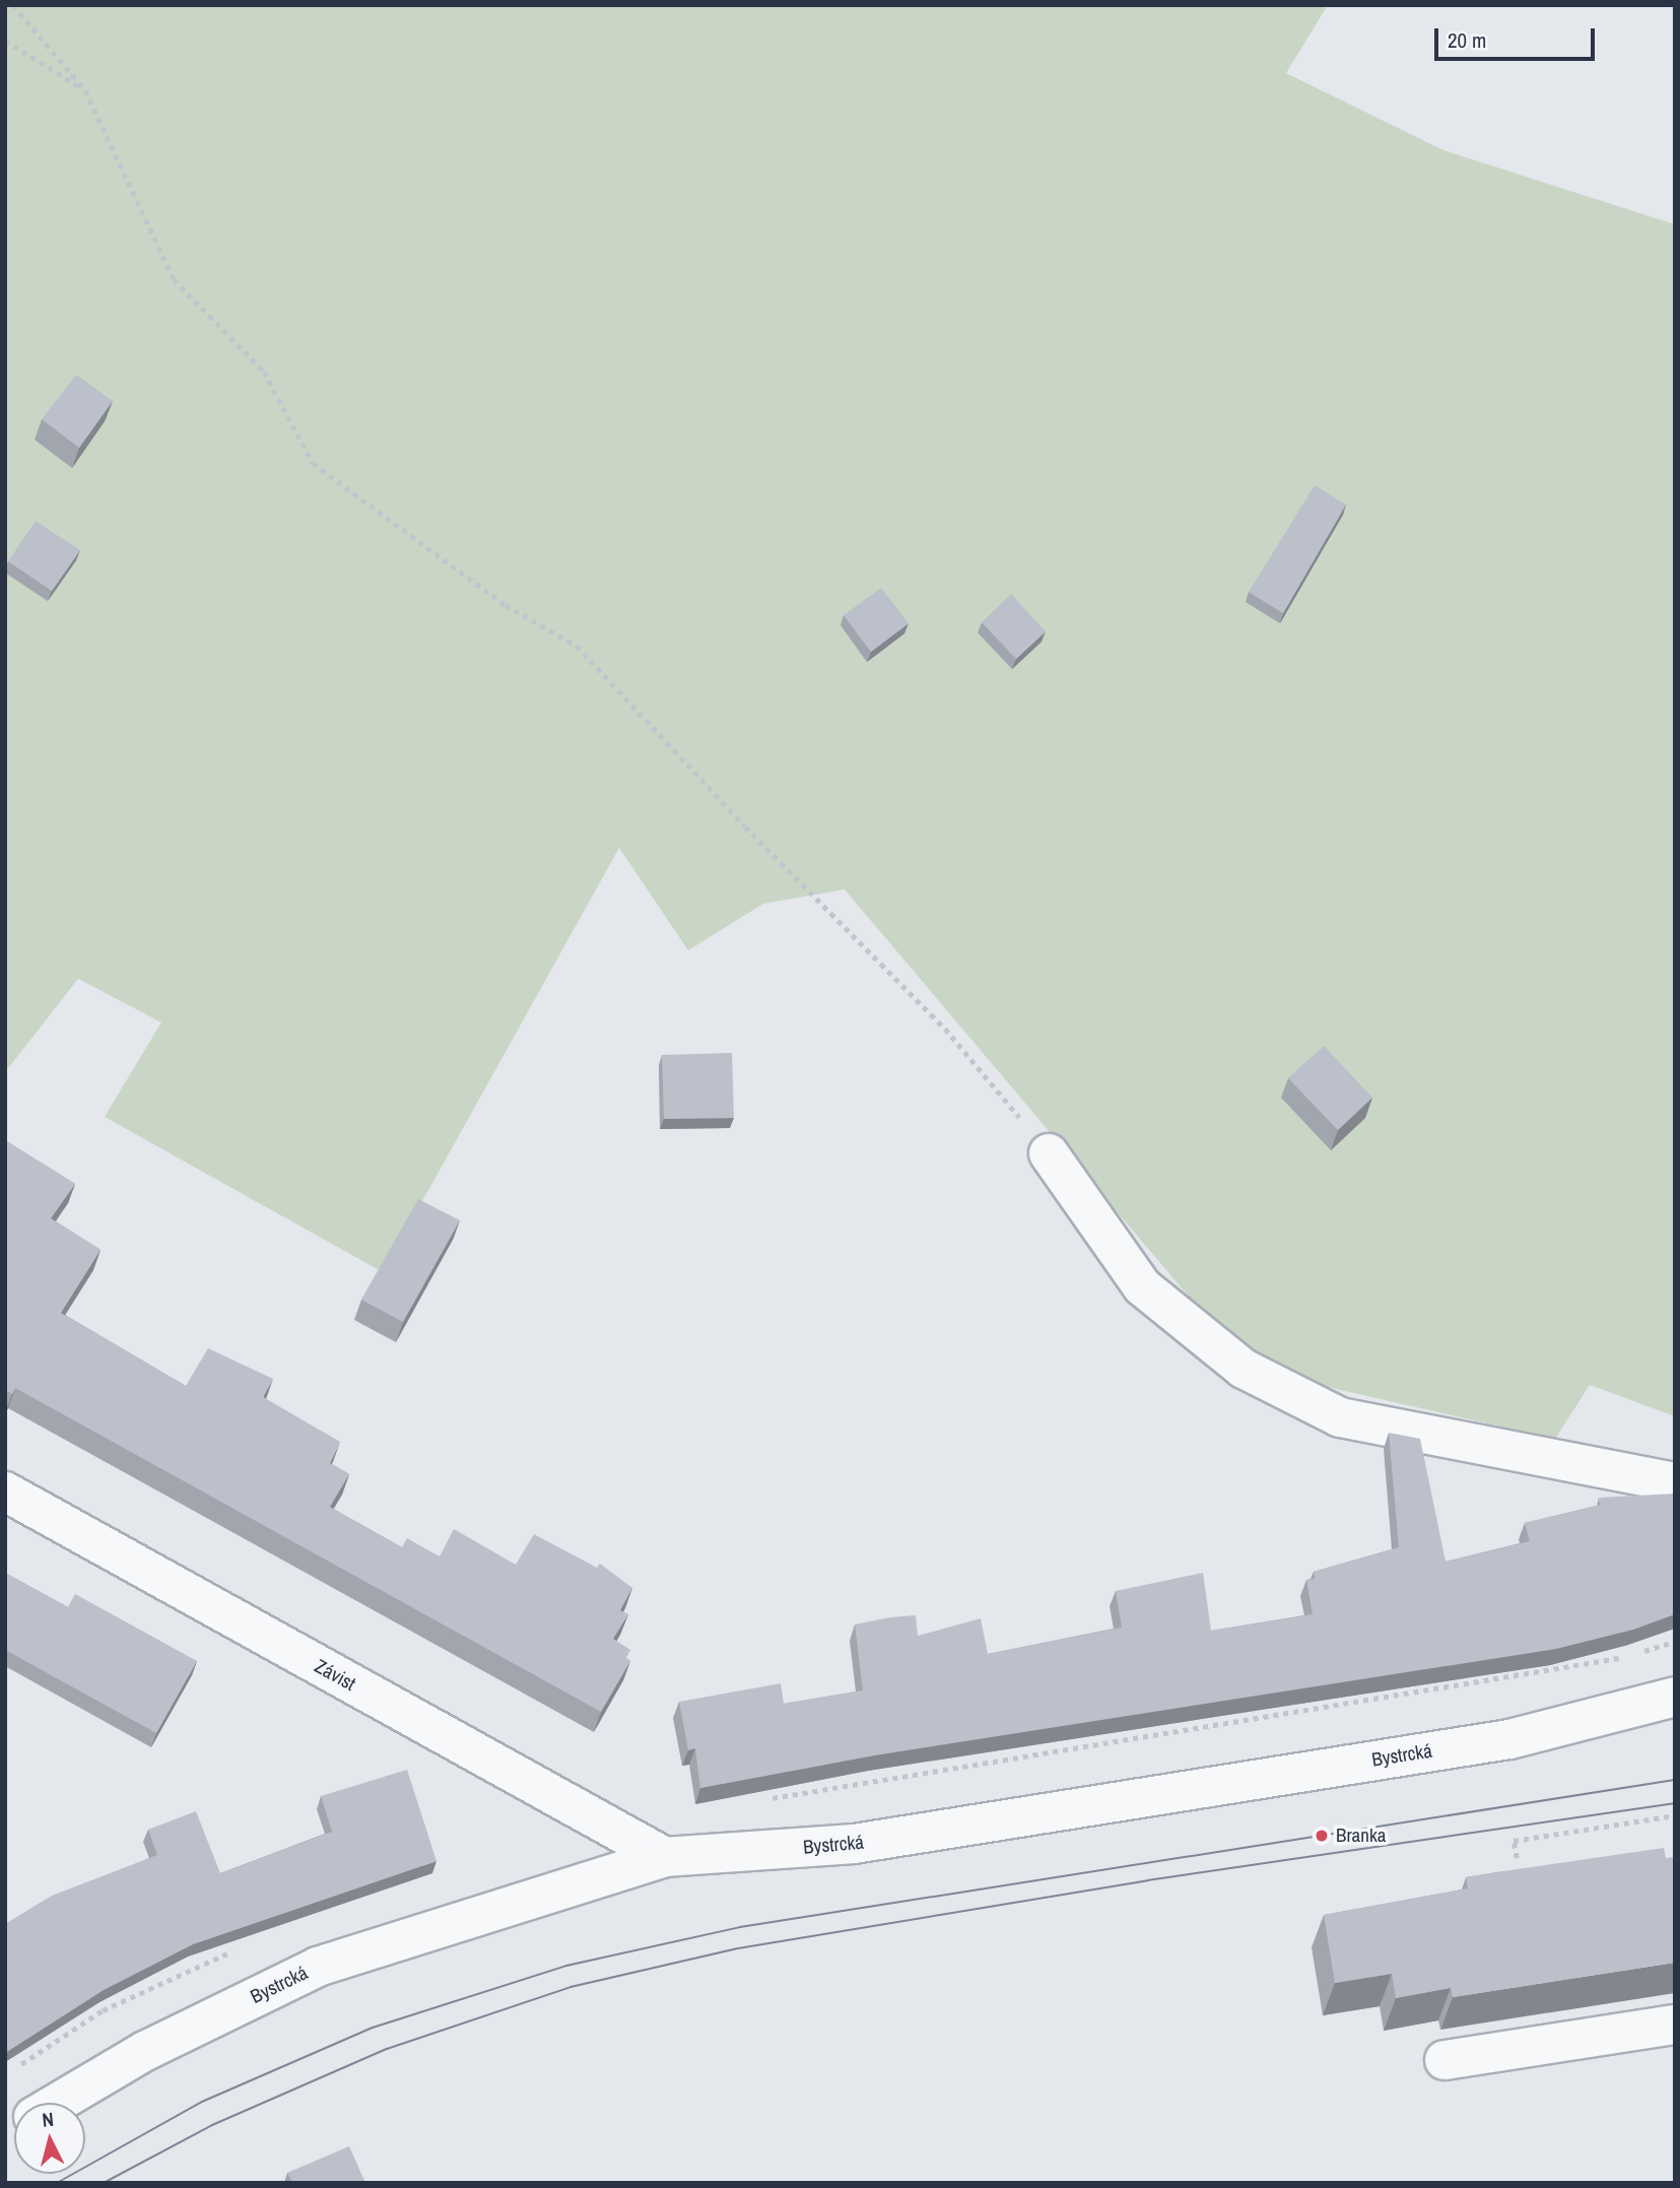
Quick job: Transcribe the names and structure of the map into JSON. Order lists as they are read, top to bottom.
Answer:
{
  "streets": {
    "street": ["Závist", "Bystrcká"]
  },
  "crossings": [
    ["Závist", "Bystrcká"]
  ],
  "places": ["Branka"],
  "scale_bar": "20 m",
  "north": "top"
}
